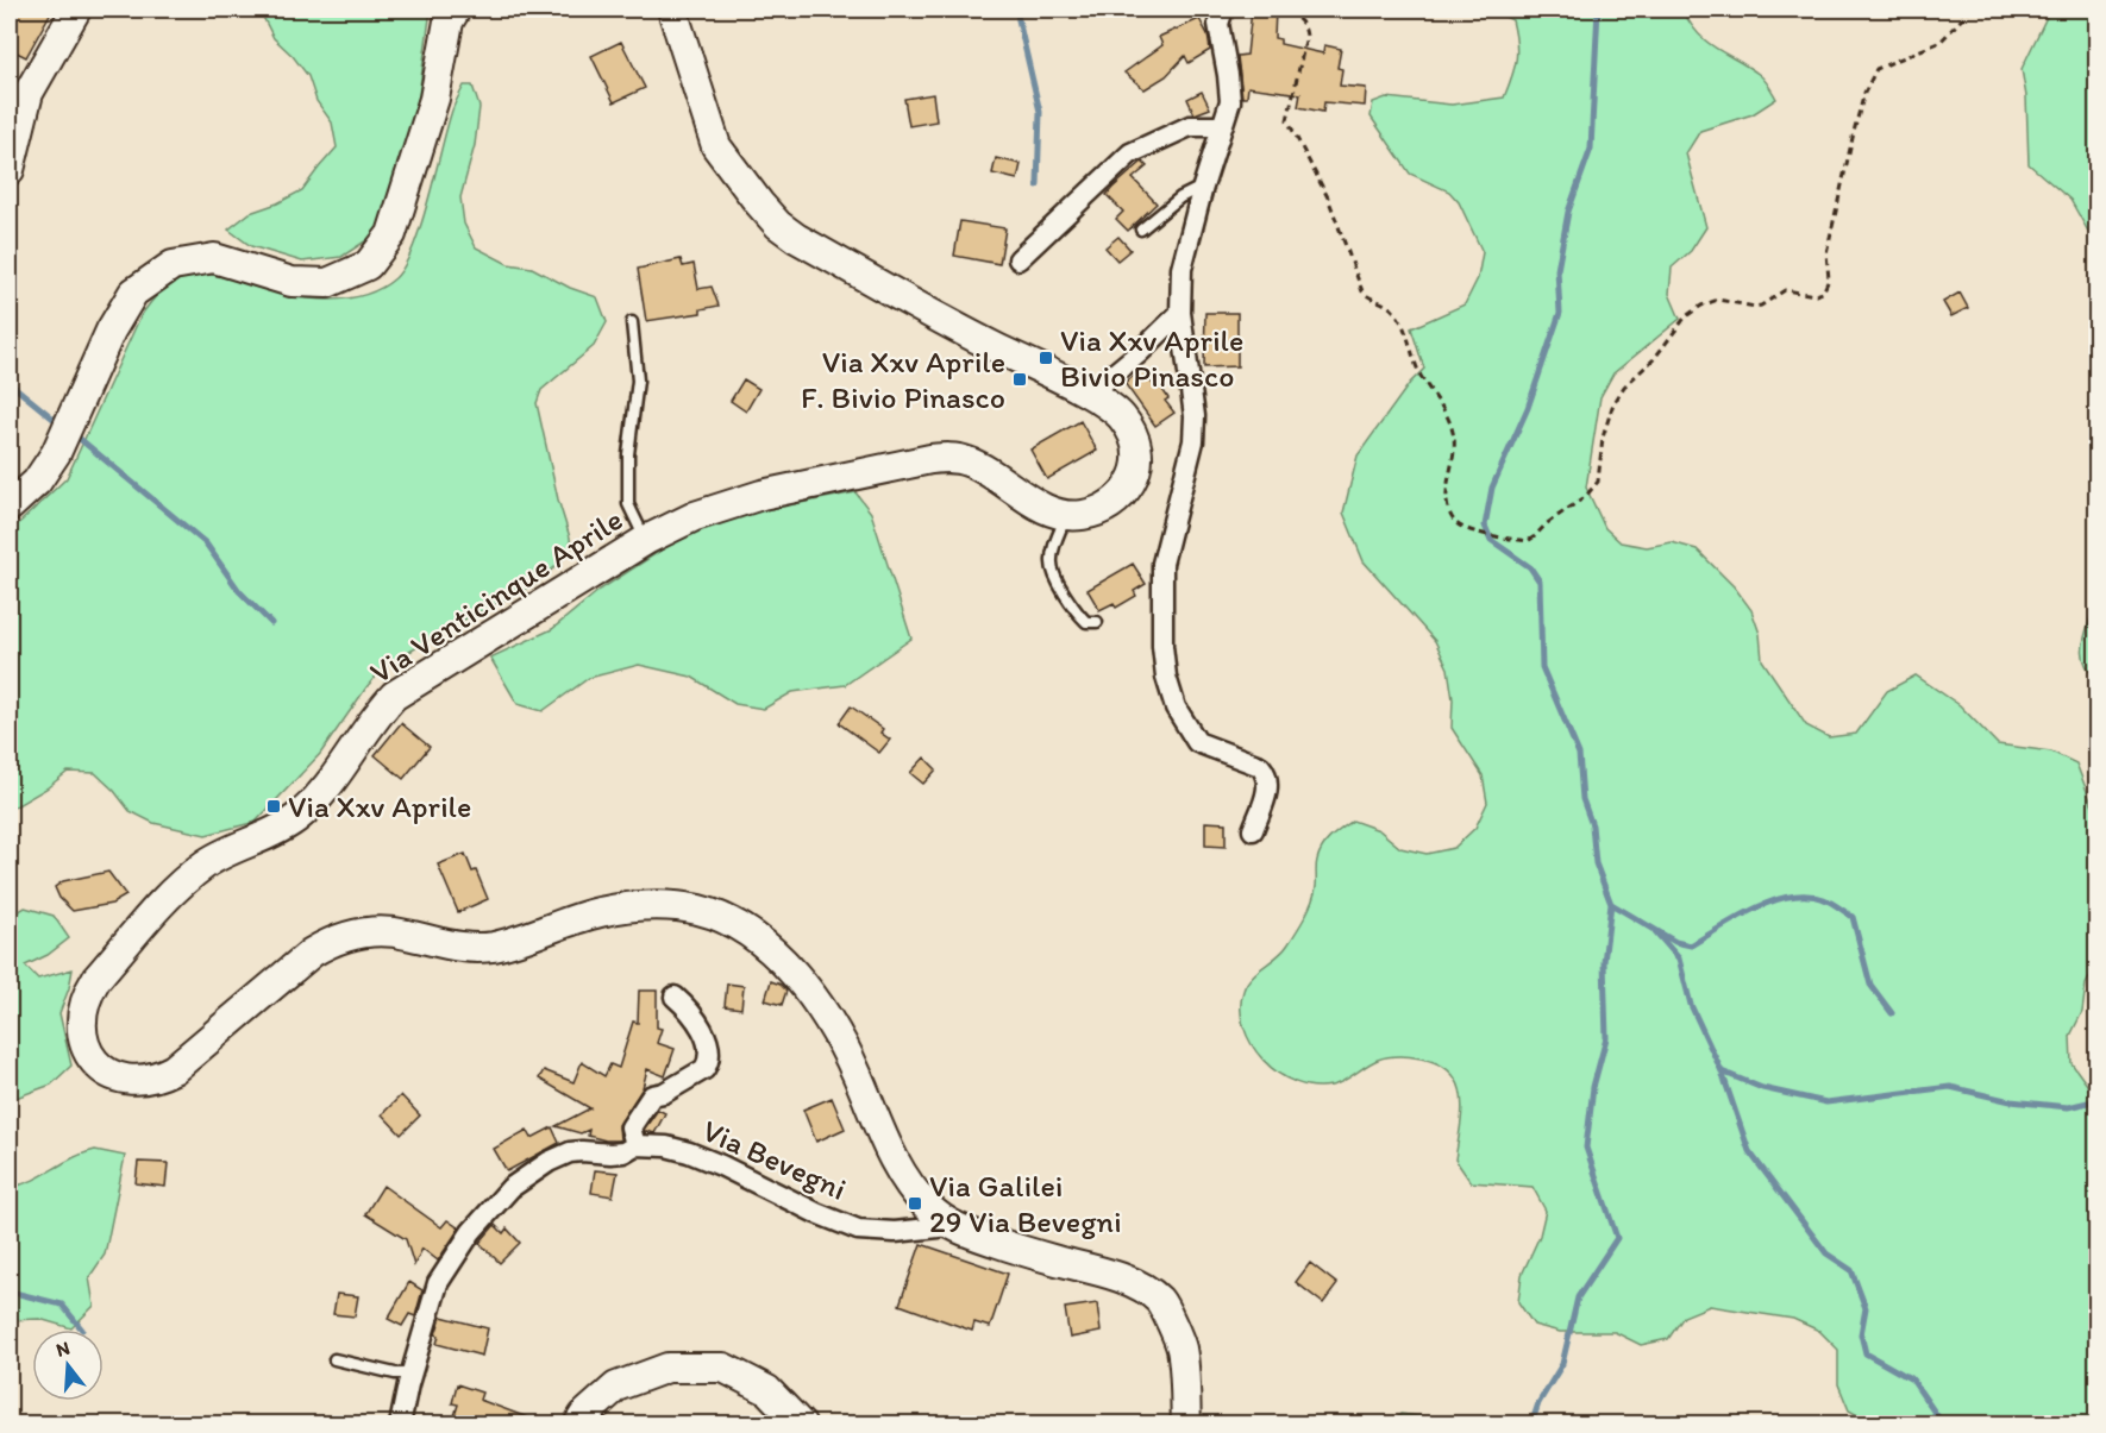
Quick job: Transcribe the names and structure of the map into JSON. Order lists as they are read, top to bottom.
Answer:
{
  "streets": {
    "main road": ["Via Venticinque Aprile"],
    "street": ["Via Bevegni"]
  },
  "crossings": [
    ["Via Venticinque Aprile", "Via Bevegni"]
  ],
  "places": {
    "transit": [
      "Via Xxv Aprile Bivio Pinasco",
      "Via Xxv Aprile F. Bivio Pinasco",
      "Via Xxv Aprile",
      "Via Galilei 29 Via Bevegni"
    ]
  },
  "north": "top"
}
